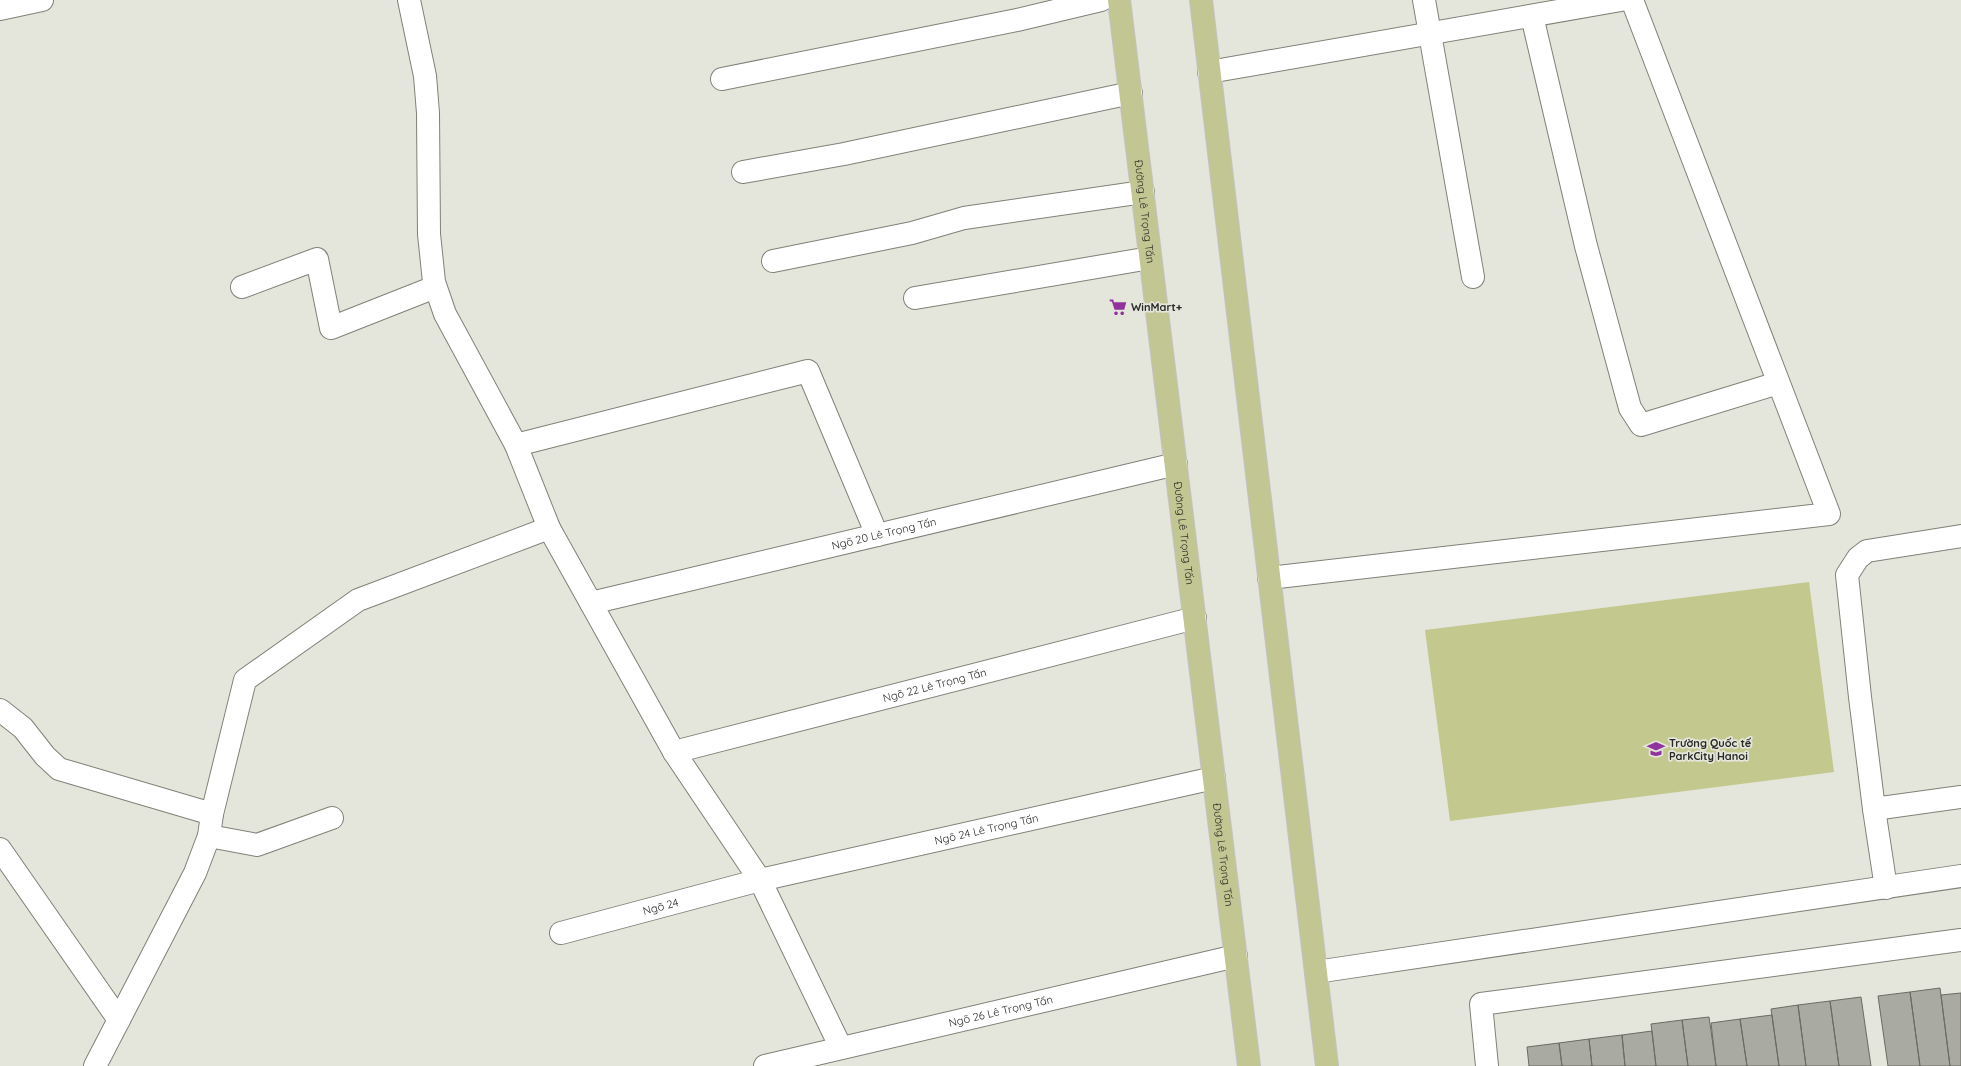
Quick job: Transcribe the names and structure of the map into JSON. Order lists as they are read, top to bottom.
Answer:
{
  "streets": {
    "main road": ["Đường Lê Trọng Tấn"],
    "street": [
      "Ngõ 20 Lê Trọng Tấn",
      "Ngõ 22 Lê Trọng Tấn",
      "Ngõ 24 Lê Trọng Tấn",
      "Ngõ 24",
      "Ngõ 26 Lê Trọng Tấn"
    ]
  },
  "crossings": [
    ["Đường Lê Trọng Tấn", "Ngõ 20 Lê Trọng Tấn"],
    ["Đường Lê Trọng Tấn", "Ngõ 22 Lê Trọng Tấn"],
    ["Đường Lê Trọng Tấn", "Ngõ 24 Lê Trọng Tấn"],
    ["Đường Lê Trọng Tấn", "Ngõ 26 Lê Trọng Tấn"],
    ["Ngõ 24 Lê Trọng Tấn", "Ngõ 24"]
  ],
  "places": {
    "supermarket": ["WinMart+"],
    "school or university": ["Trường Quốc tế ParkCity Hanoi"]
  }
}
